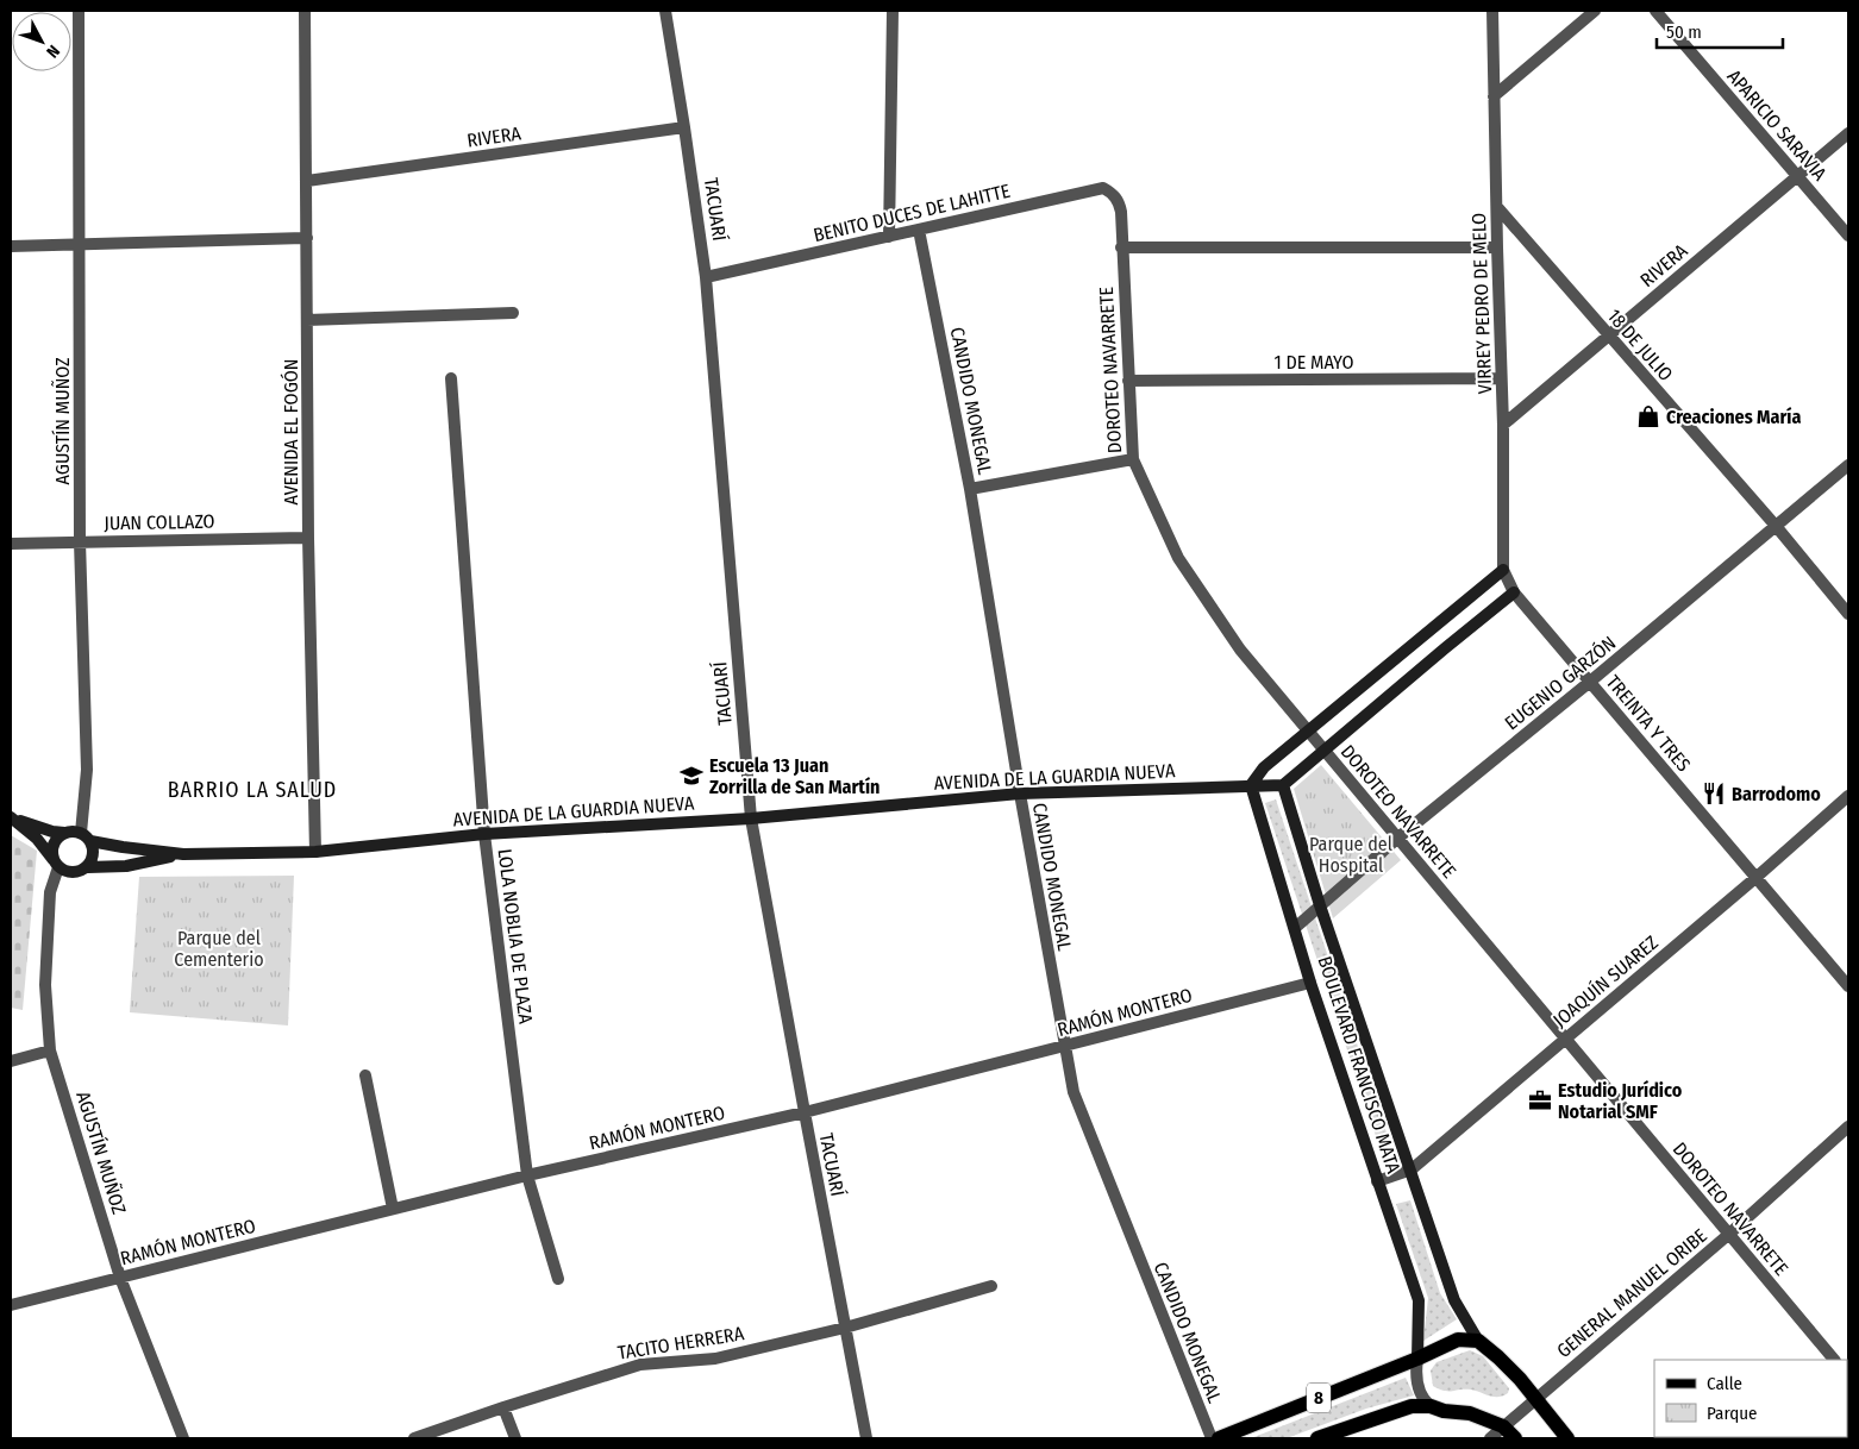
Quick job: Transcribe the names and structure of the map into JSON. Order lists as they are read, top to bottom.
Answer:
{
  "streets": {
    "main road": ["BOULEVARD FRANCISCO MATA", "8"],
    "street": [
      "APARICIO SARAVIA",
      "RIVERA",
      "TACUARÍ",
      "BENITO DUCES DE LAHITTE",
      "VIRREY PEDRO DE MELO",
      "18 DE JULIO",
      "1 DE MAYO",
      "DOROTEO NAVARRETE",
      "CANDIDO MONEGAL",
      "AGUSTÍN MUÑOZ",
      "AVENIDA EL FOGÓN",
      "JUAN COLLAZO",
      "EUGENIO GARZÓN",
      "TREINTA Y TRES",
      "AVENIDA DE LA GUARDIA NUEVA",
      "LOLA NOBLIA DE PLAZA",
      "JOAQUÍN SUAREZ",
      "RAMÓN MONTERO",
      "GENERAL MANUEL ORIBE",
      "TACITO HERRERA"
    ]
  },
  "crossings": [
    ["APARICIO SARAVIA", "RIVERA"],
    ["RIVERA", "TACUARÍ"],
    ["RIVERA", "VIRREY PEDRO DE MELO"],
    ["RIVERA", "18 DE JULIO"],
    ["RIVERA", "AVENIDA EL FOGÓN"],
    ["TACUARÍ", "BENITO DUCES DE LAHITTE"],
    ["TACUARÍ", "AVENIDA DE LA GUARDIA NUEVA"],
    ["TACUARÍ", "RAMÓN MONTERO"],
    ["TACUARÍ", "TACITO HERRERA"],
    ["BENITO DUCES DE LAHITTE", "DOROTEO NAVARRETE"],
    ["BENITO DUCES DE LAHITTE", "CANDIDO MONEGAL"],
    ["VIRREY PEDRO DE MELO", "18 DE JULIO"],
    ["VIRREY PEDRO DE MELO", "1 DE MAYO"],
    ["VIRREY PEDRO DE MELO", "TREINTA Y TRES"],
    ["18 DE JULIO", "EUGENIO GARZÓN"],
    ["1 DE MAYO", "DOROTEO NAVARRETE"],
    ["DOROTEO NAVARRETE", "EUGENIO GARZÓN"],
    ["DOROTEO NAVARRETE", "JOAQUÍN SUAREZ"],
    ["DOROTEO NAVARRETE", "GENERAL MANUEL ORIBE"],
    ["CANDIDO MONEGAL", "AVENIDA DE LA GUARDIA NUEVA"],
    ["CANDIDO MONEGAL", "RAMÓN MONTERO"],
    ["AGUSTÍN MUÑOZ", "JUAN COLLAZO"],
    ["AGUSTÍN MUÑOZ", "AVENIDA DE LA GUARDIA NUEVA"],
    ["AGUSTÍN MUÑOZ", "RAMÓN MONTERO"],
    ["AVENIDA EL FOGÓN", "JUAN COLLAZO"],
    ["AVENIDA EL FOGÓN", "AVENIDA DE LA GUARDIA NUEVA"],
    ["EUGENIO GARZÓN", "TREINTA Y TRES"],
    ["EUGENIO GARZÓN", "BOULEVARD FRANCISCO MATA"],
    ["TREINTA Y TRES", "JOAQUÍN SUAREZ"],
    ["AVENIDA DE LA GUARDIA NUEVA", "LOLA NOBLIA DE PLAZA"],
    ["AVENIDA DE LA GUARDIA NUEVA", "BOULEVARD FRANCISCO MATA"],
    ["LOLA NOBLIA DE PLAZA", "RAMÓN MONTERO"],
    ["JOAQUÍN SUAREZ", "BOULEVARD FRANCISCO MATA"],
    ["RAMÓN MONTERO", "BOULEVARD FRANCISCO MATA"],
    ["BOULEVARD FRANCISCO MATA", "GENERAL MANUEL ORIBE"],
    ["BOULEVARD FRANCISCO MATA", "8"],
    ["GENERAL MANUEL ORIBE", "8"]
  ],
  "districts": ["BARRIO LA SALUD"],
  "parks": ["Parque del Hospital", "Parque del Cementerio"],
  "places": {
    "shop": ["Creaciones María"],
    "school or university": ["Escuela 13 Juan Zorrilla de San Martín"],
    "restaurant": ["Barrodomo"],
    "office": ["Estudio Jurídico Notarial SMF"]
  },
  "legend": ["Calle", "Parque"],
  "scale_bar": "50 m",
  "north": "bottom right"
}
